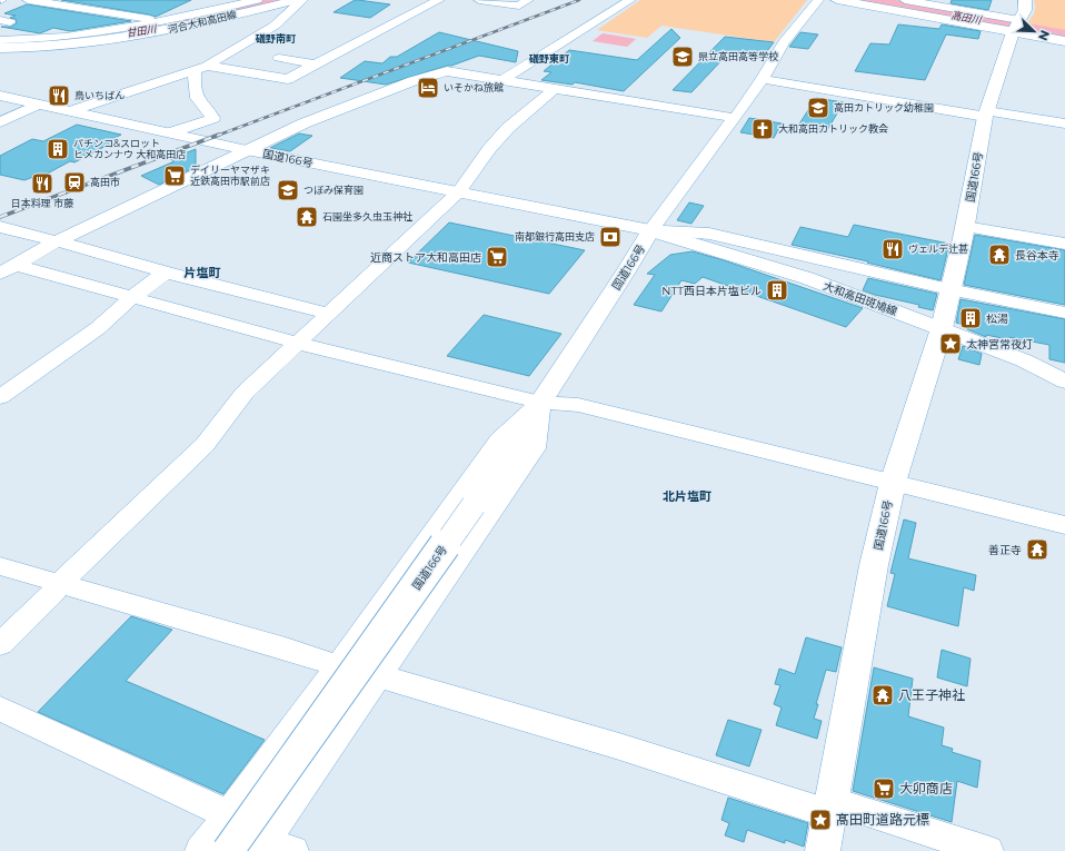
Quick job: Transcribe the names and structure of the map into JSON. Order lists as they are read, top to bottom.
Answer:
{
  "streets": {
    "main road": ["河合大和高田線", "国道166号", "大和高田斑鳩線"]
  },
  "crossings": [
    ["国道166号", "大和高田斑鳩線"]
  ],
  "districts": [
    "礒野南町",
    "礒野東町",
    "片塩町",
    "北片塩町"
  ],
  "water": ["高田川", "甘田川"],
  "places": {
    "school or university": ["県立高田高等学校", "高田カトリック幼稚園", "つぼみ保育園"],
    "hotel": ["いそかね旅館"],
    "restaurant": ["鳥いちばん", "日本料理 市藤", "ヴェルデ辻甚"],
    "church": ["大和高田カトリック教会"],
    "building": ["パチンコ&スロット ヒメカンナウ 大和高田店", "NTT西日本片塩ビル", "松湯"],
    "supermarket": ["デイリーヤマザキ 近鉄高田市駅前店", "近商ストア大和高田店", "大卯商店"],
    "station": ["高田市"],
    "temple": [
      "石園坐多久虫玉神社",
      "長谷本寺",
      "善正寺",
      "八王子神社"
    ],
    "bank": ["南都銀行高田支店"],
    "place": ["太神宮常夜灯", "髙田町道路元標"]
  },
  "north": "bottom right"
}
